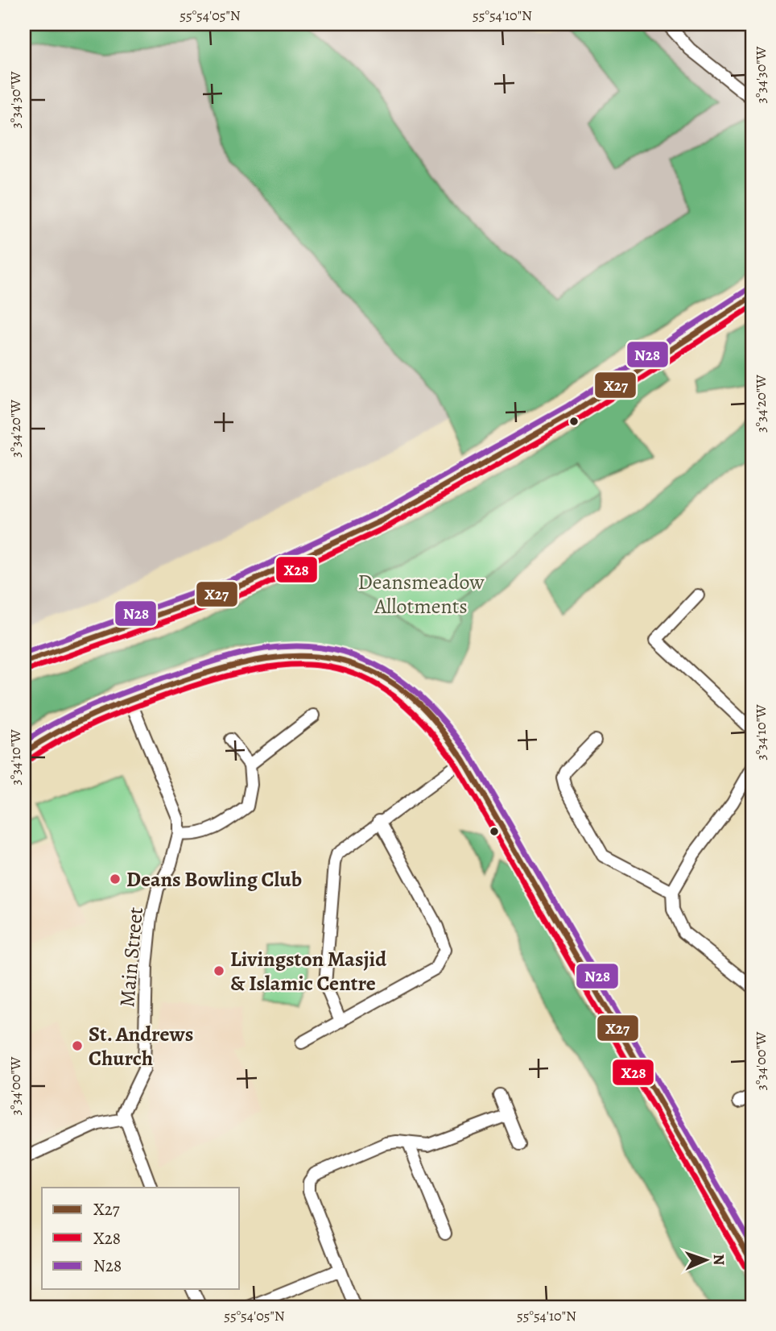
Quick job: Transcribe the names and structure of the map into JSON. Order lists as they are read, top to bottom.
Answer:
{
  "streets": {
    "street": ["Main Street"]
  },
  "parks": ["Deansmeadow Allotments"],
  "places": ["Deans Bowling Club", "Livingston Masjid & Islamic Centre", "St. Andrews Church"],
  "lines": ["transit line N28", "transit line X27", "transit line X28"],
  "legend": ["X27", "X28", "N28"],
  "north": "right",
  "coordinates": [
    "55°54'05\"N",
    "55°54'10\"N",
    "3°34'30\"W",
    "3°34'20\"W",
    "3°34'10\"W",
    "3°34'00\"W"
  ]
}
